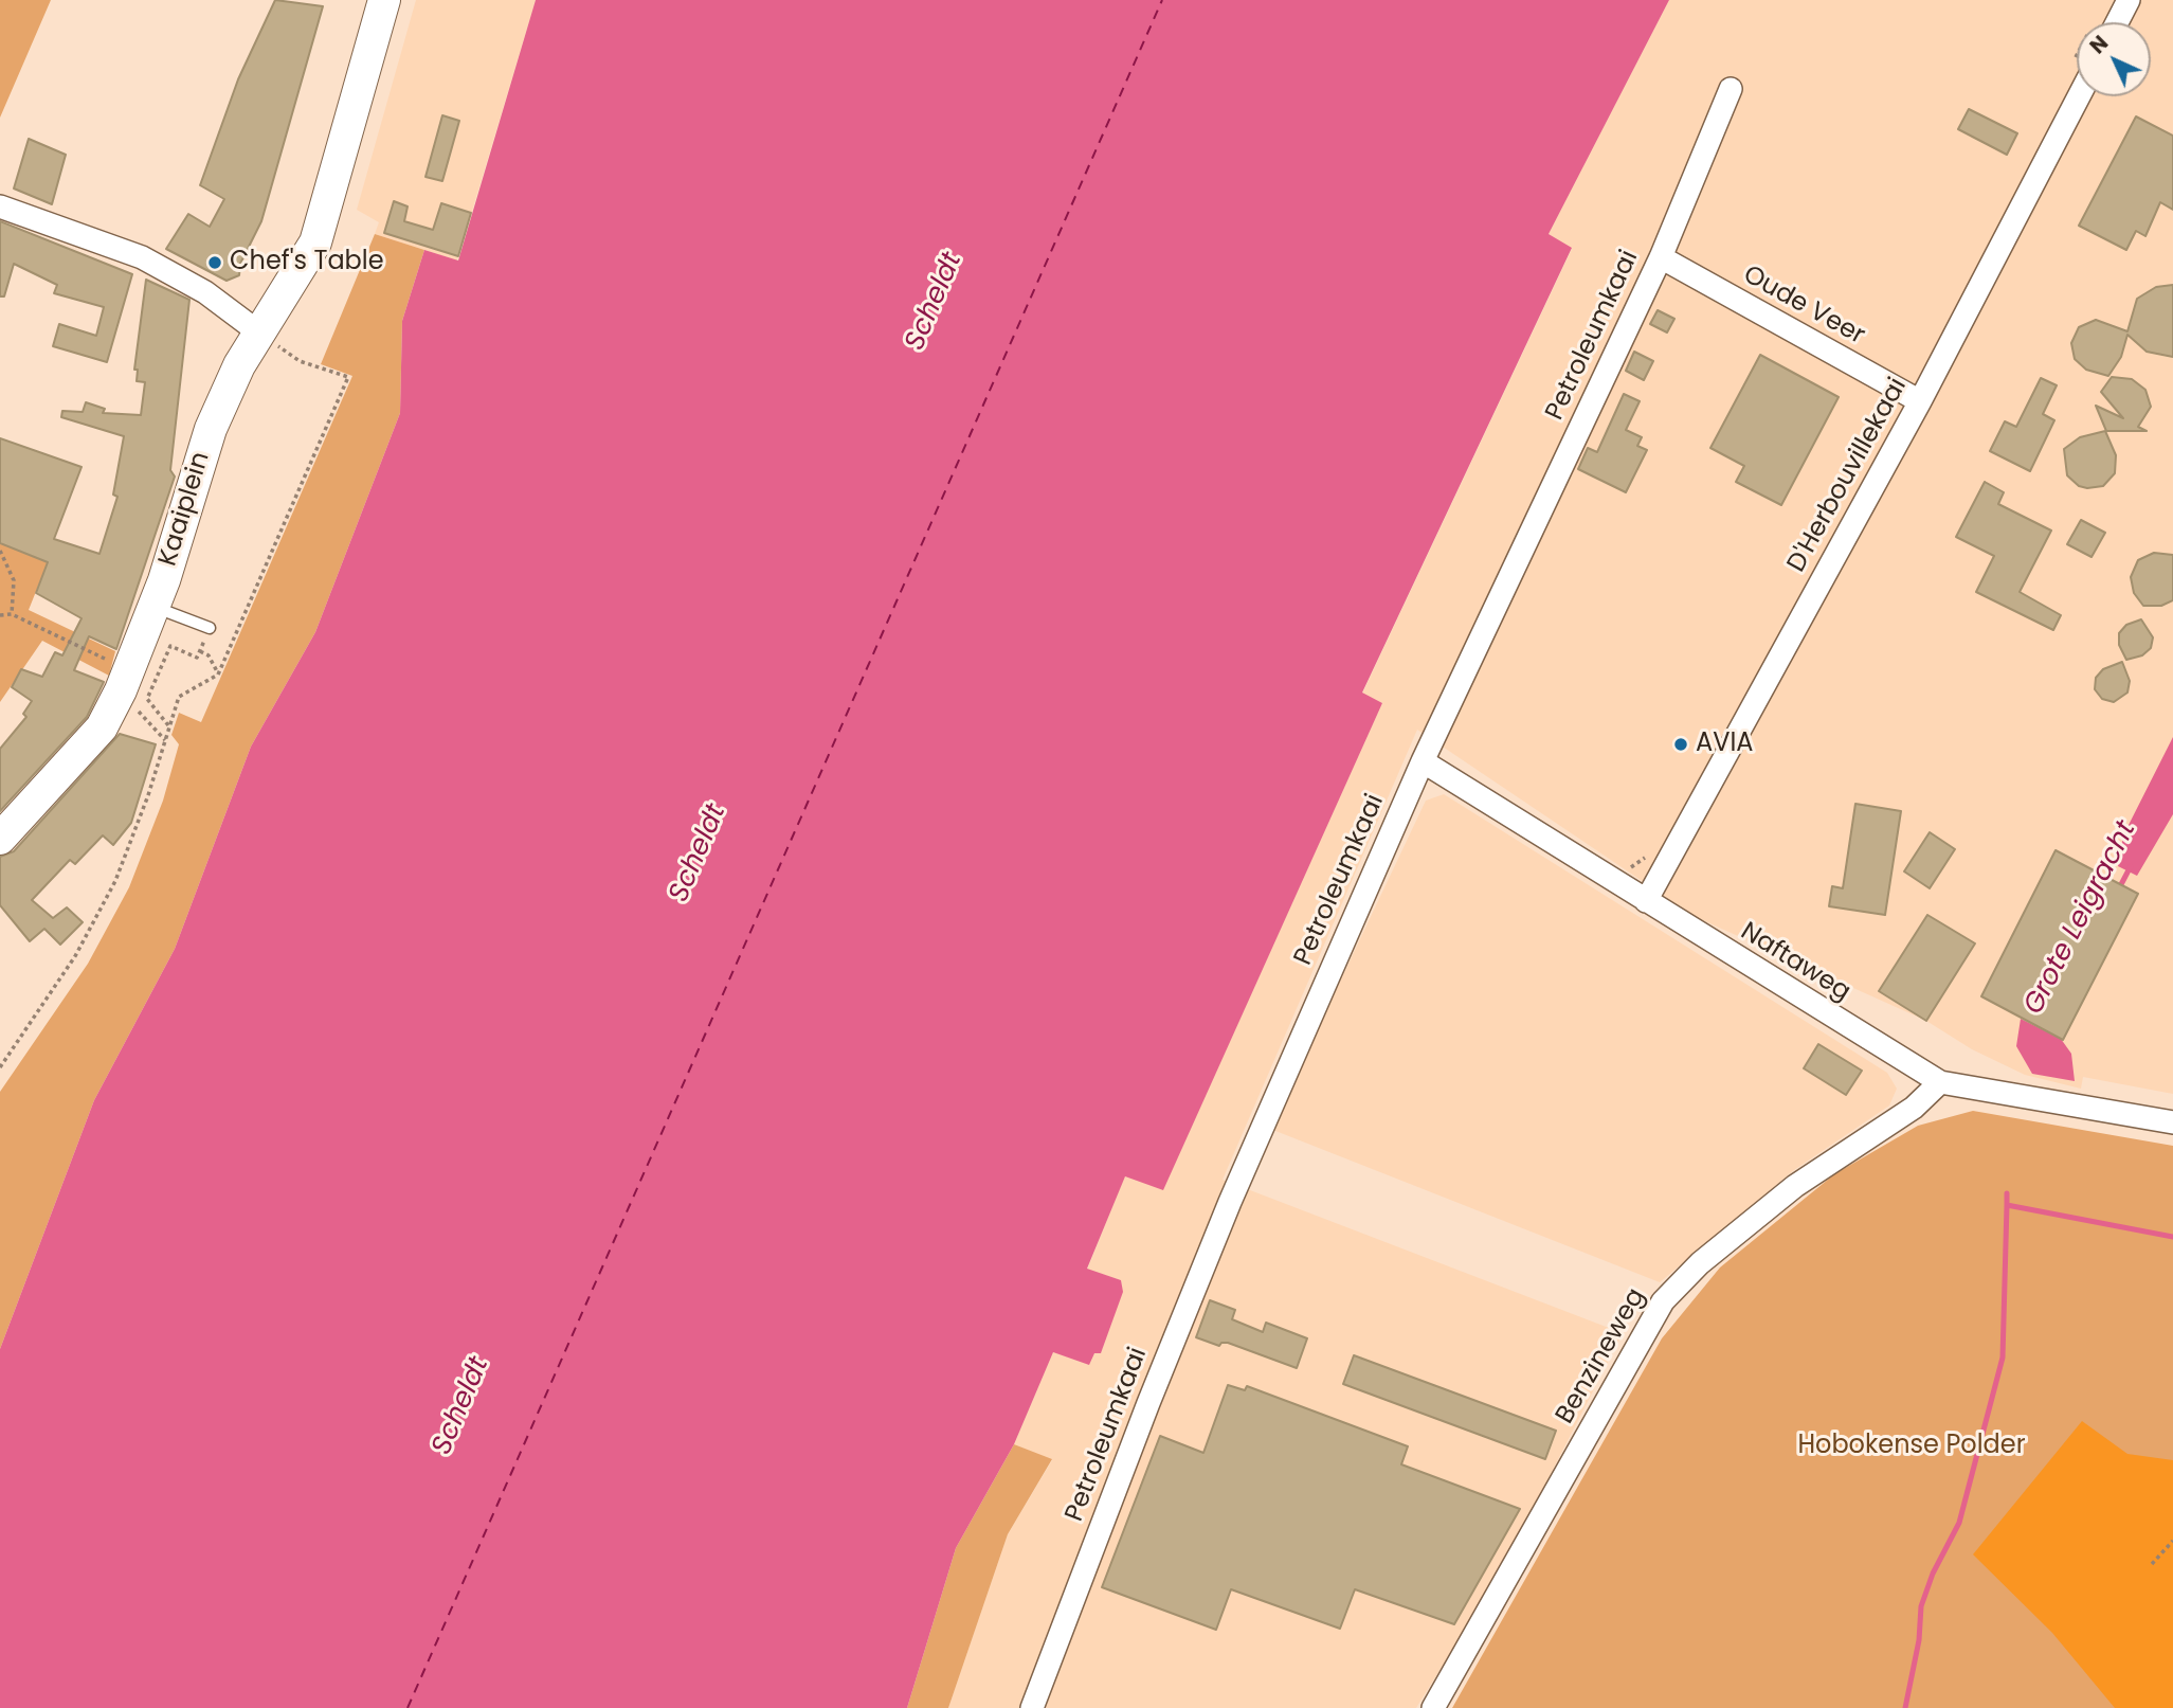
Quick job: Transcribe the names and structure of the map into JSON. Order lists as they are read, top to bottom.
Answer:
{
  "streets": {
    "street": [
      "Oude Veer",
      "Petroleumkaai",
      "D'Herbouvillekaai",
      "Kaaiplein",
      "Naftaweg",
      "Benzineweg"
    ]
  },
  "crossings": [
    ["Oude Veer", "Petroleumkaai"],
    ["Oude Veer", "D'Herbouvillekaai"],
    ["Petroleumkaai", "Naftaweg"],
    ["D'Herbouvillekaai", "Naftaweg"],
    ["Naftaweg", "Benzineweg"]
  ],
  "water": ["Scheldt", "Grote Leigracht"],
  "parks": ["Hobokense Polder"],
  "places": ["Chef's Table", "AVIA"],
  "north": "top left"
}
